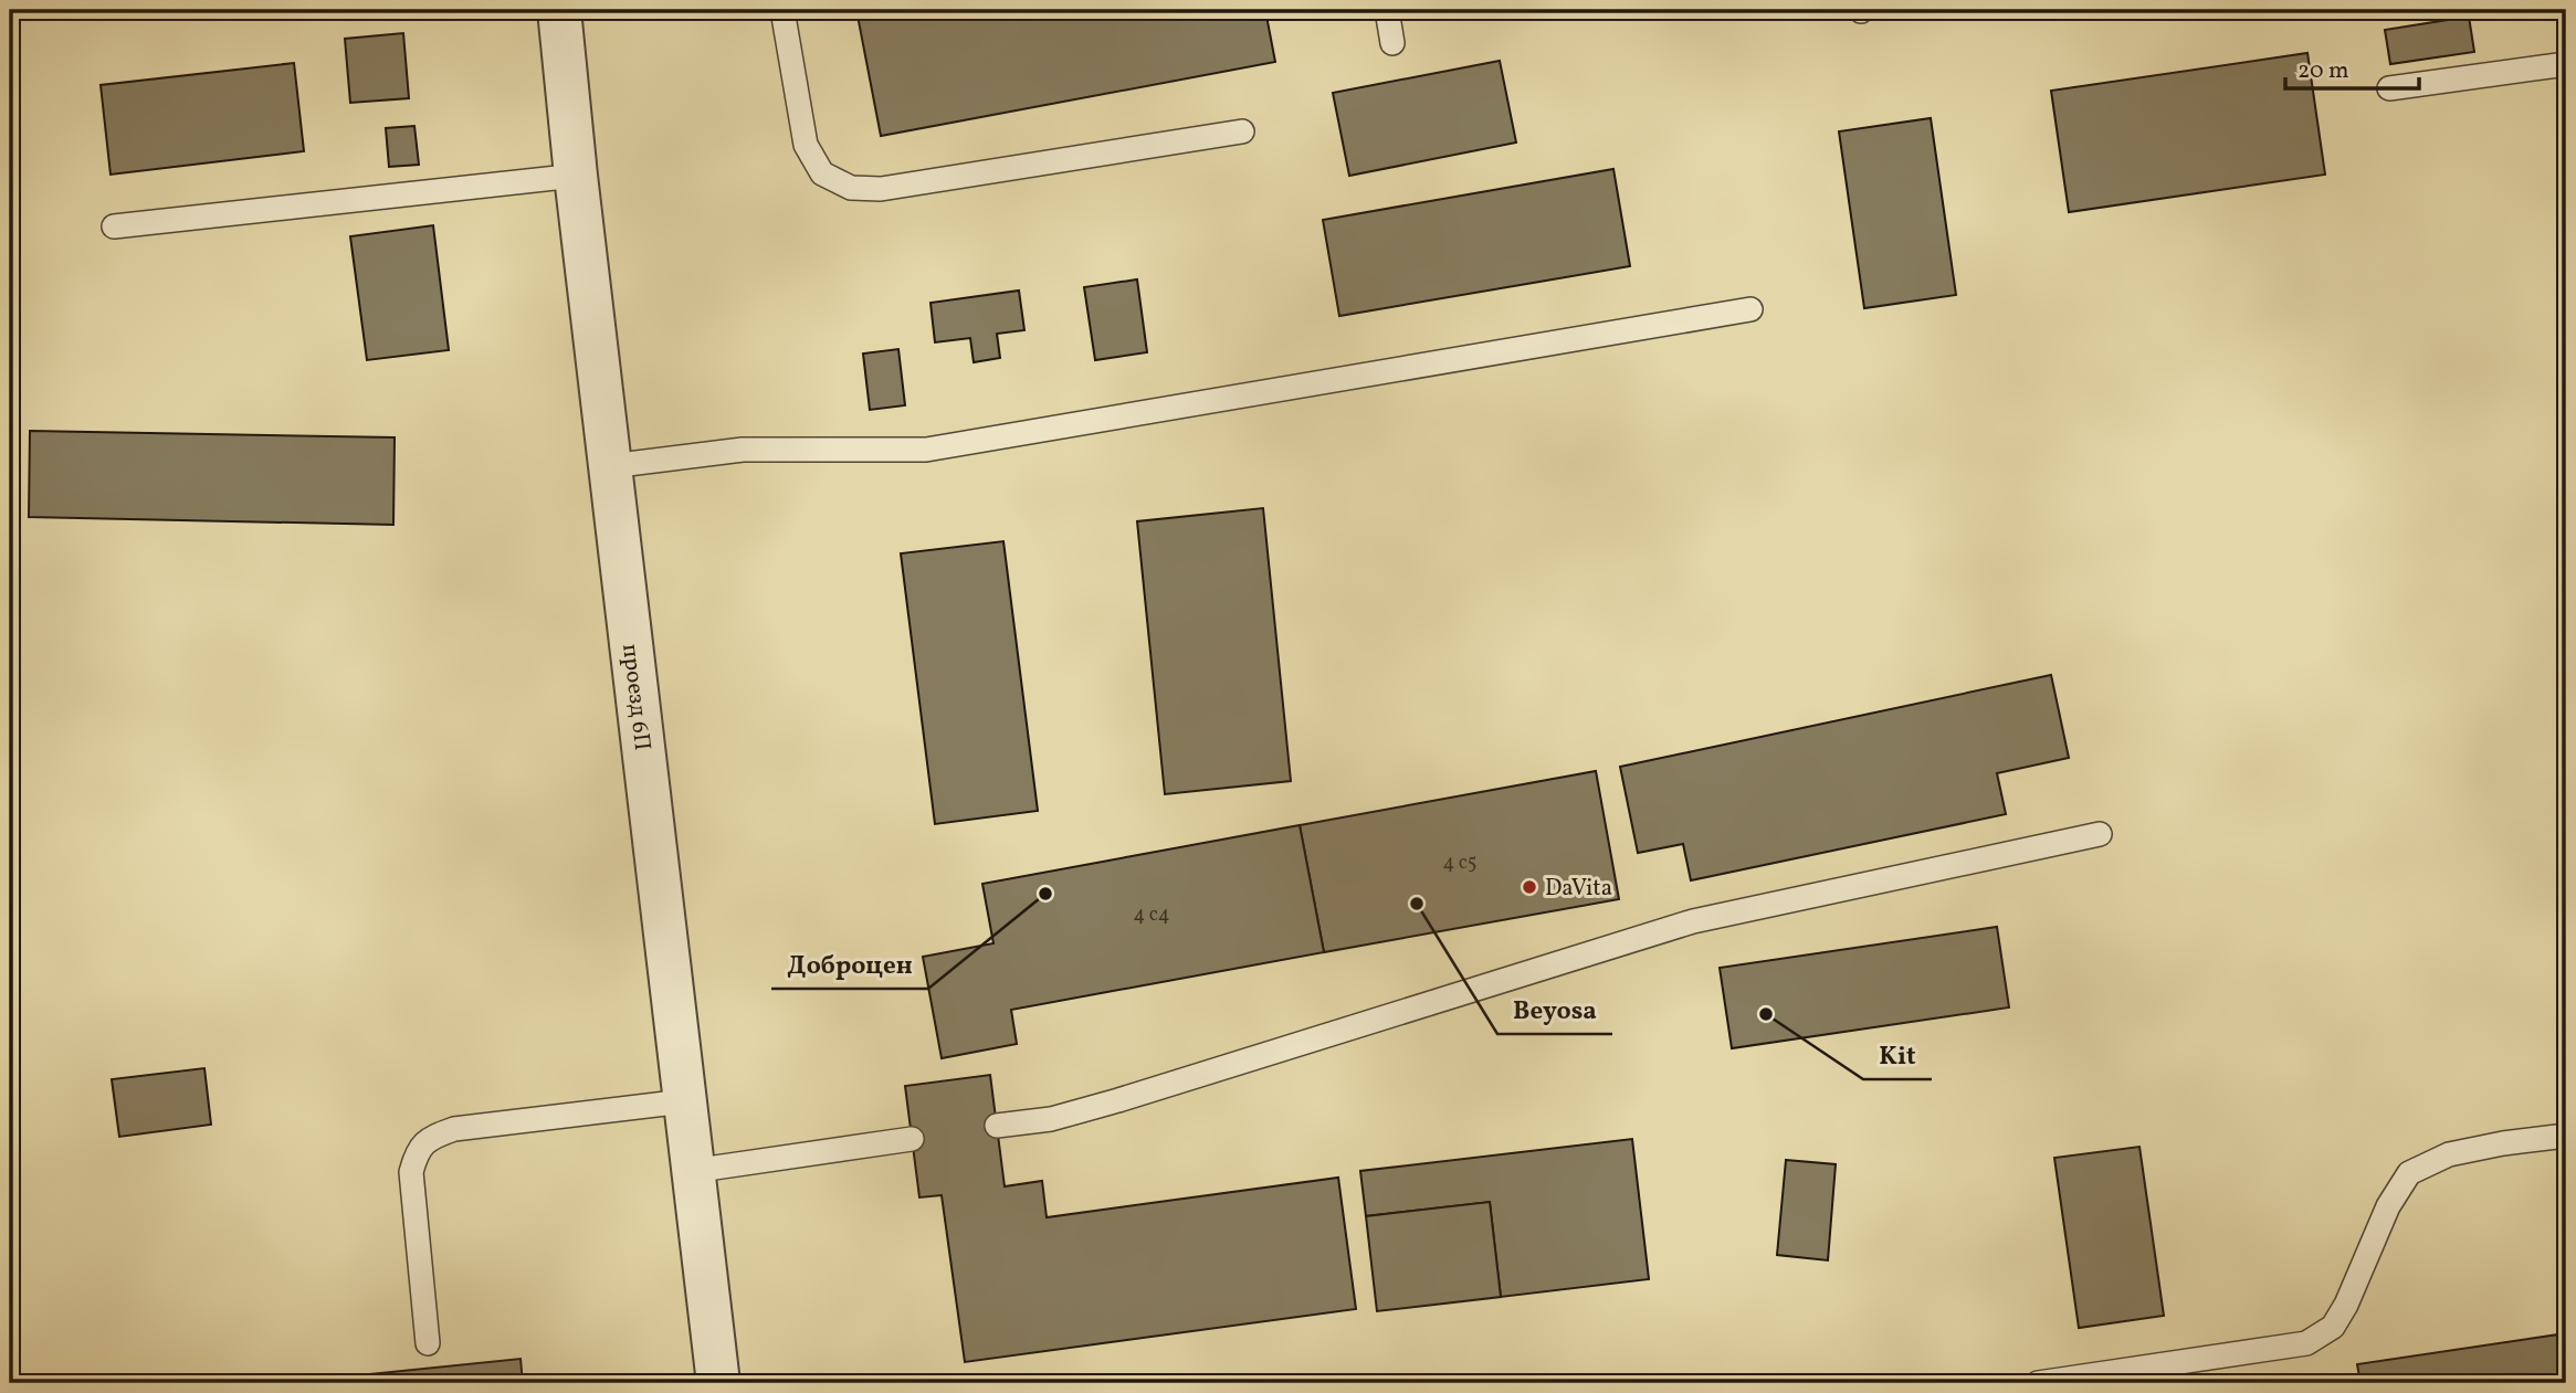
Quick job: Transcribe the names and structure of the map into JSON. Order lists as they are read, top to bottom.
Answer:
{
  "streets": {
    "street": ["проезд 6П"]
  },
  "places": [
    "DaVita",
    "Доброцен",
    "Beyosa",
    "Kit"
  ],
  "house_numbers": ["4 с5", "4 с4"],
  "scale_bar": "20 m"
}
